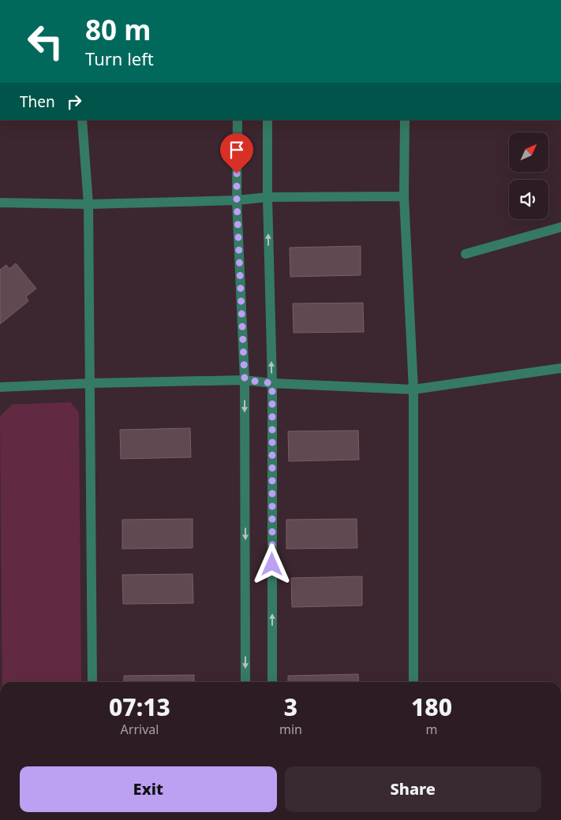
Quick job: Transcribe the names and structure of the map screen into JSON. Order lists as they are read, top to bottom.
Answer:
{
  "north": "top right",
  "page": {
    "turn": ["80 m", "Turn left"],
    "then": "Then",
    "eta": [
      "07:13",
      "Arrival",
      "3",
      "min",
      "180",
      "m"
    ],
    "buttons": ["Exit", "Share"]
  }
}
